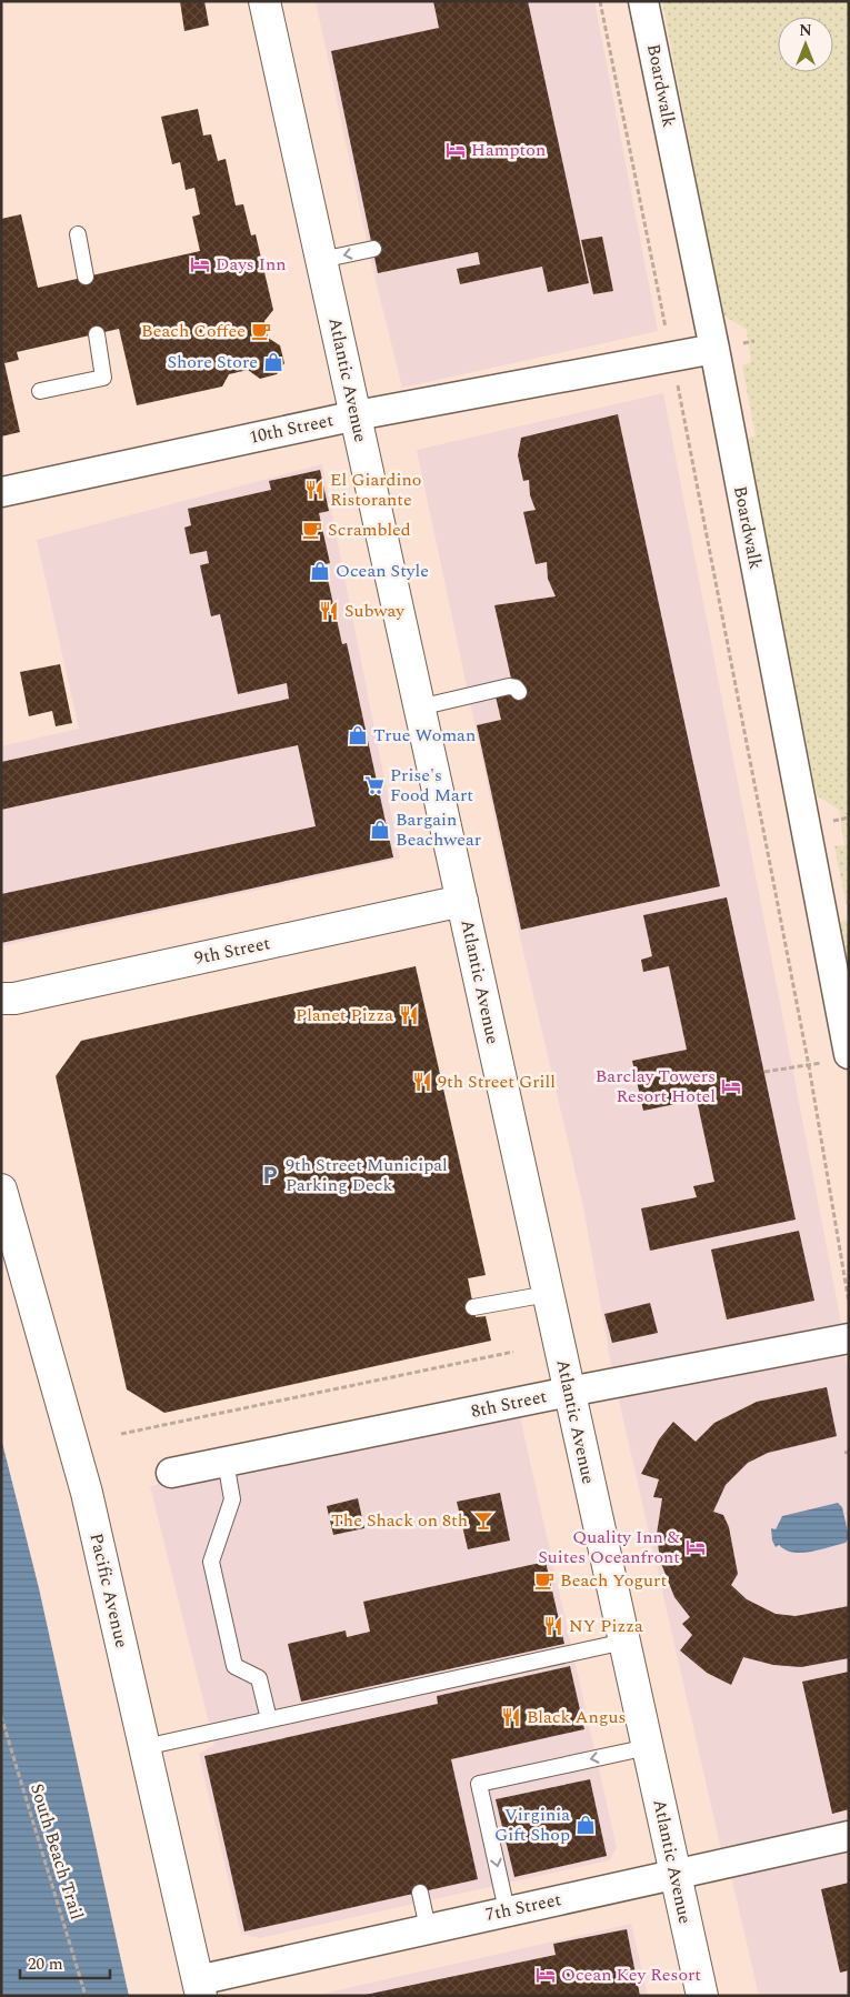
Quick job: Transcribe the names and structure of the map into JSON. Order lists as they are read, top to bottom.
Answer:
{
  "streets": {
    "main road": ["Atlantic Avenue", "9th Street", "Pacific Avenue"],
    "street": [
      "Boardwalk",
      "10th Street",
      "8th Street",
      "7th Street"
    ],
    "path": ["South Beach Trail"]
  },
  "crossings": [
    ["Boardwalk", "10th Street"],
    ["Atlantic Avenue", "10th Street"],
    ["Atlantic Avenue", "9th Street"],
    ["Atlantic Avenue", "8th Street"],
    ["Atlantic Avenue", "7th Street"],
    ["Pacific Avenue", "7th Street"]
  ],
  "places": {
    "hotel": [
      "Hampton",
      "Days Inn",
      "Barclay Towers Resort Hotel",
      "Quality Inn & Suites Oceanfront",
      "Ocean Key Resort"
    ],
    "cafe": ["Beach Coffee", "Scrambled", "Beach Yogurt"],
    "shop": [
      "Shore Store",
      "Ocean Style",
      "True Woman",
      "Bargain Beachwear",
      "Virginia Gift Shop"
    ],
    "restaurant": [
      "El Giardino Ristorante",
      "Subway",
      "Planet Pizza",
      "9th Street Grill",
      "NY Pizza",
      "Black Angus"
    ],
    "supermarket": ["Prise's Food Mart"],
    "parking": ["9th Street Municipal Parking Deck"],
    "bar": ["The Shack on 8th"]
  },
  "scale_bar": "20 m",
  "north": "top"
}
